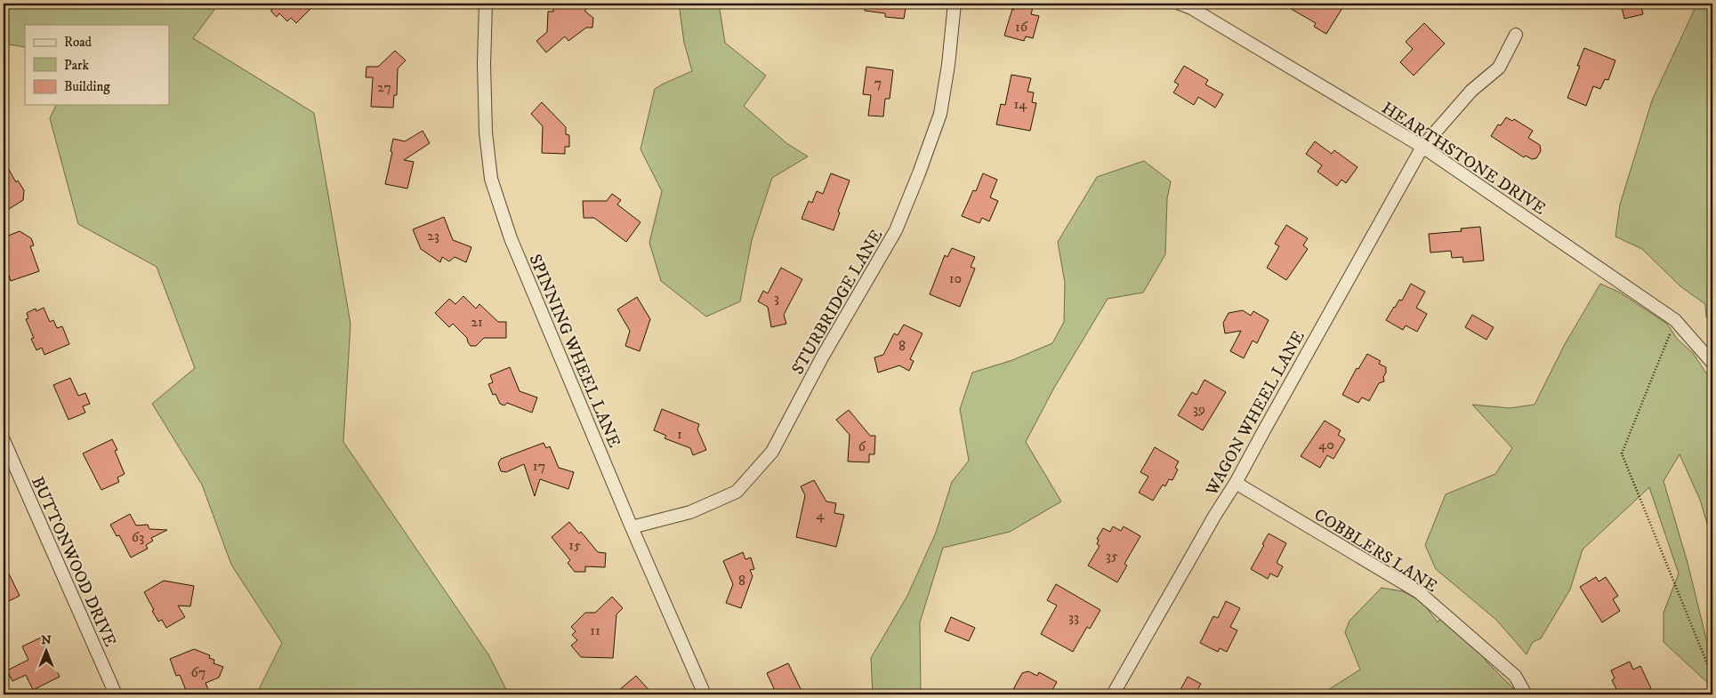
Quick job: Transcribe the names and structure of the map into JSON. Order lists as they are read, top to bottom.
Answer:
{
  "streets": {
    "street": [
      "HEARTHSTONE DRIVE",
      "STURBRIDGE LANE",
      "SPINNING WHEEL LANE",
      "WAGON WHEEL LANE",
      "COBBLERS LANE",
      "BUTTONWOOD DRIVE"
    ]
  },
  "crossings": [
    ["HEARTHSTONE DRIVE", "WAGON WHEEL LANE"],
    ["STURBRIDGE LANE", "SPINNING WHEEL LANE"],
    ["WAGON WHEEL LANE", "COBBLERS LANE"]
  ],
  "house_numbers": [
    "16",
    "7",
    "27",
    "14",
    "23",
    "10",
    "3",
    "21",
    "8",
    "39",
    "1",
    "40",
    "6",
    "17",
    "4",
    "63",
    "15",
    "35",
    "8",
    "33",
    "11",
    "67"
  ],
  "legend": ["Road", "Park", "Building"],
  "north": "top"
}
